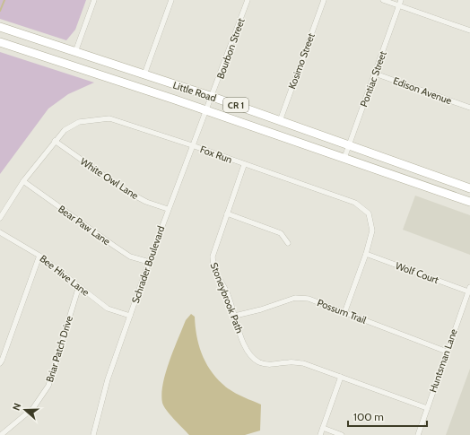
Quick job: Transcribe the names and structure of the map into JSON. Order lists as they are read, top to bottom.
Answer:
{
  "streets": {
    "main road": ["Little Road", "CR 1"],
    "street": [
      "Bourbon Street",
      "Kosimo Street",
      "Pontiac Street",
      "Edison Avenue",
      "Fox Run",
      "White Owl Lane",
      "Bear Paw Lane",
      "Schrader Boulevard",
      "Wolf Court",
      "Bee Hive Lane",
      "Stoneybrook Path",
      "Possum Trail",
      "Briar Patch Drive",
      "Huntsman Lane"
    ]
  },
  "crossings": [
    ["Bourbon Street", "Little Road"],
    ["Bourbon Street", "Schrader Boulevard"],
    ["Kosimo Street", "Little Road"],
    ["Pontiac Street", "Edison Avenue"],
    ["Pontiac Street", "Little Road"],
    ["Little Road", "Schrader Boulevard"],
    ["Fox Run", "White Owl Lane"],
    ["Fox Run", "Bear Paw Lane"],
    ["Fox Run", "Schrader Boulevard"],
    ["Fox Run", "Wolf Court"],
    ["Fox Run", "Stoneybrook Path"],
    ["Fox Run", "Possum Trail"],
    ["White Owl Lane", "Schrader Boulevard"],
    ["Bear Paw Lane", "Schrader Boulevard"],
    ["Schrader Boulevard", "Bee Hive Lane"],
    ["Wolf Court", "Huntsman Lane"],
    ["Bee Hive Lane", "Briar Patch Drive"],
    ["Stoneybrook Path", "Possum Trail"],
    ["Stoneybrook Path", "Huntsman Lane"],
    ["Possum Trail", "Huntsman Lane"]
  ],
  "scale_bar": "100 m",
  "north": "left"
}
